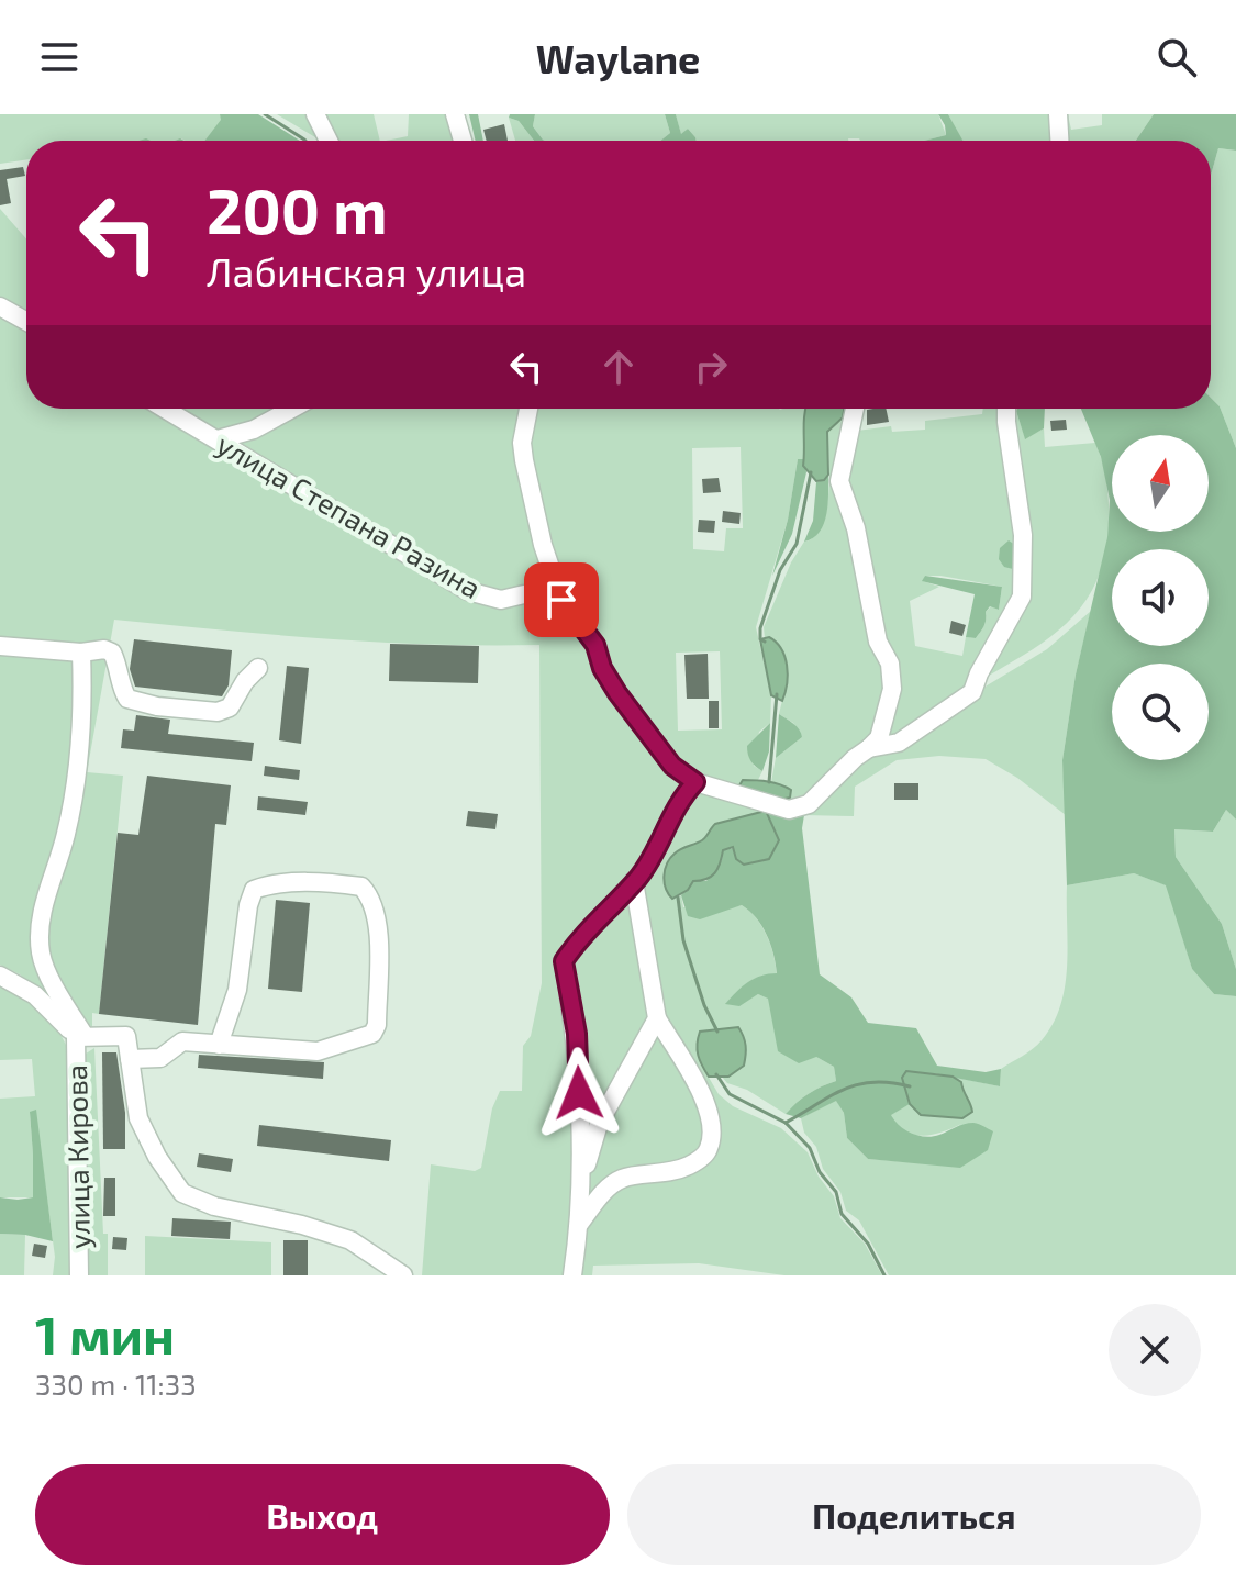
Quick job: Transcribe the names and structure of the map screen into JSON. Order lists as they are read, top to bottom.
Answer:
{
  "streets": {
    "street": ["улица Степана Разина", "улица Кирова"]
  },
  "north": "top",
  "page": {
    "header": "Waylane",
    "turn": ["200 m", "Лабинская улица"],
    "heading": ["1 мин", "330 m · 11:33"],
    "buttons": ["Выход", "Поделиться"]
  }
}
